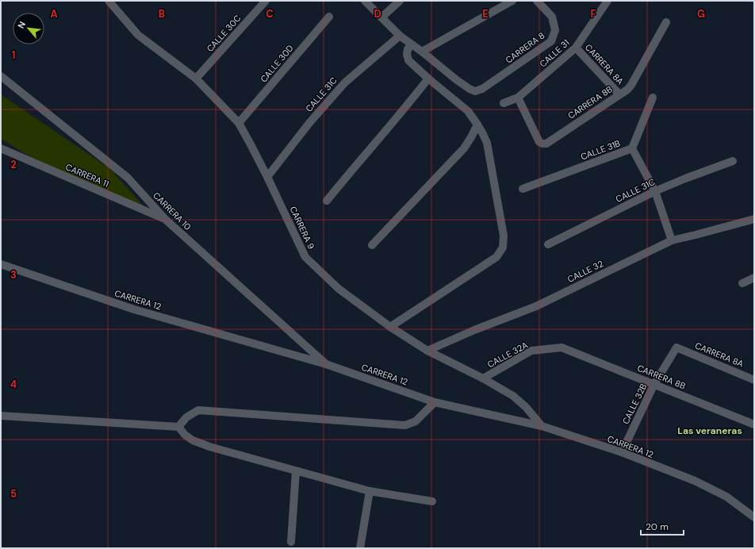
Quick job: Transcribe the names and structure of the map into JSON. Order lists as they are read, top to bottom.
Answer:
{
  "streets": {
    "street": [
      "CALLE 30C",
      "CARRERA 8",
      "CALLE 31",
      "CALLE 30D",
      "CARRERA 8A",
      "CALLE 31C",
      "CARRERA 8B",
      "CALLE 31B",
      "CARRERA 11",
      "CARRERA 10",
      "CARRERA 9",
      "CALLE 32",
      "CARRERA 12",
      "CALLE 32A",
      "CALLE 32B"
    ]
  },
  "crossings": [
    ["CALLE 30C", "CARRERA 9"],
    ["CALLE 31", "CARRERA 8A"],
    ["CALLE 31", "CARRERA 8B"],
    ["CALLE 30D", "CARRERA 9"],
    ["CARRERA 8A", "CARRERA 8B"],
    ["CARRERA 8A", "CALLE 32B"],
    ["CALLE 31C", "CARRERA 9"],
    ["CARRERA 8B", "CALLE 32A"],
    ["CARRERA 8B", "CALLE 32B"],
    ["CARRERA 11", "CARRERA 10"],
    ["CARRERA 10", "CARRERA 12"],
    ["CARRERA 9", "CALLE 32"],
    ["CARRERA 9", "CARRERA 12"],
    ["CARRERA 9", "CALLE 32A"],
    ["CARRERA 12", "CALLE 32B"]
  ],
  "districts": ["Las veraneras"],
  "scale_bar": "20 m",
  "north": "top left",
  "grid": {
    "columns": [
      "A",
      "B",
      "C",
      "D",
      "E",
      "F",
      "G"
    ],
    "rows": [
      "1",
      "2",
      "3",
      "4",
      "5"
    ]
  }
}
